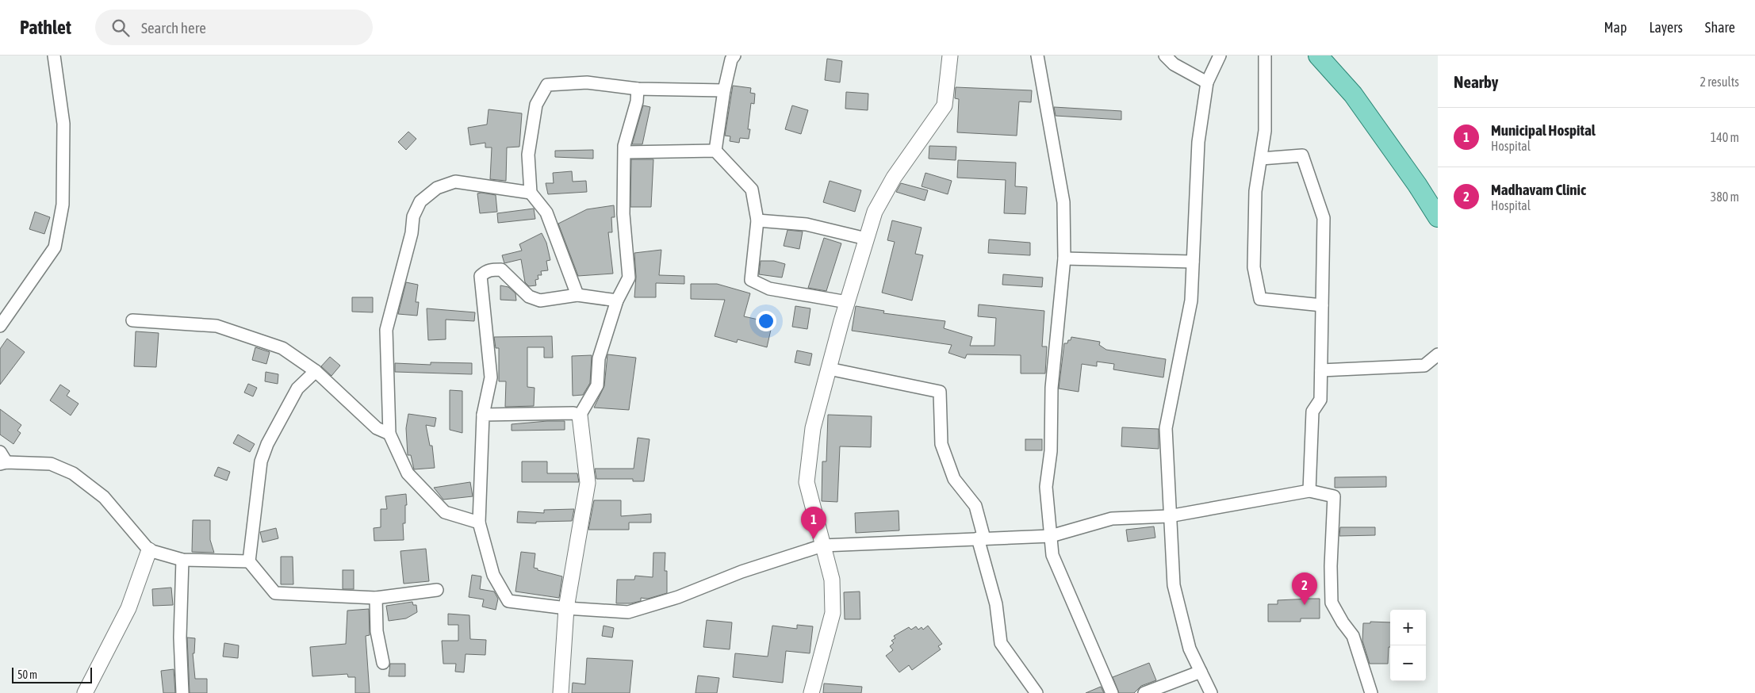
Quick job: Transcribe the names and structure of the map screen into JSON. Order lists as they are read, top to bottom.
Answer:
{
  "scale_bar": "50 m",
  "page": {
    "header": "Pathlet",
    "search": "Search here",
    "nav": ["Map", "Layers", "Share"],
    "heading": ["Nearby", "2 results"],
    "list": [
      {
        "mark": "1",
        "name": "Municipal Hospital",
        "note": "Hospital",
        "value": "140 m"
      },
      {
        "mark": "2",
        "name": "Madhavam Clinic",
        "note": "Hospital",
        "value": "380 m"
      }
    ],
    "pins": ["1", "2"],
    "map_buttons": ["+", "−"],
    "scale": "50 m"
  }
}
